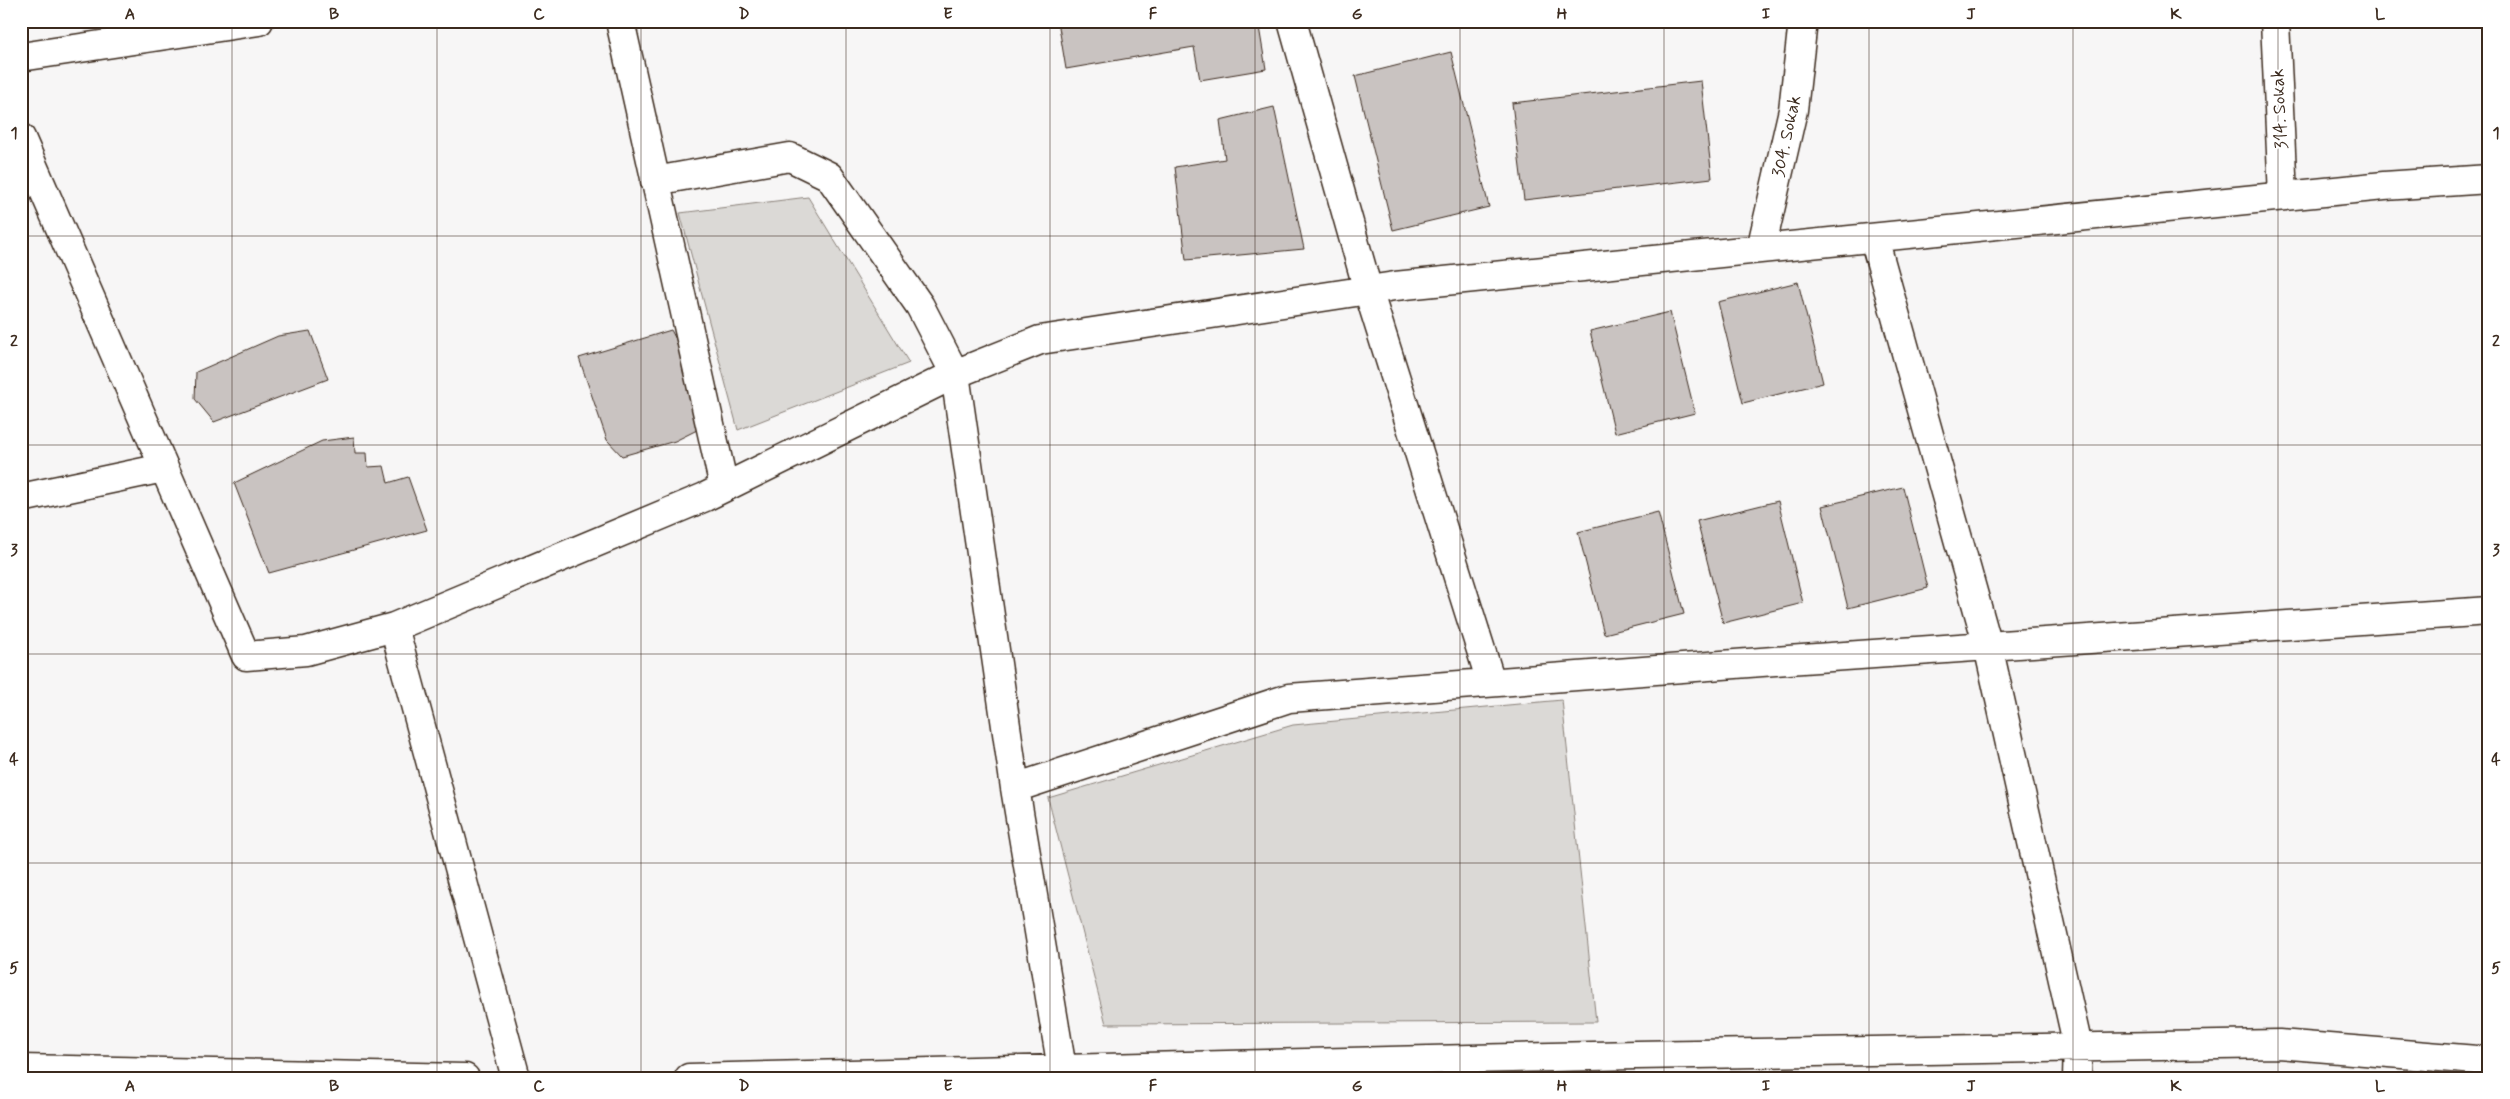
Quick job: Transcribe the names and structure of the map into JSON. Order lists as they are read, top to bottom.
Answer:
{
  "streets": {
    "street": ["314. Sokak", "304. Sokak"]
  },
  "grid": {
    "columns": [
      "A",
      "B",
      "C",
      "D",
      "E",
      "F",
      "G",
      "H",
      "I",
      "J",
      "K",
      "L"
    ],
    "rows": [
      "1",
      "2",
      "3",
      "4",
      "5"
    ]
  }
}
